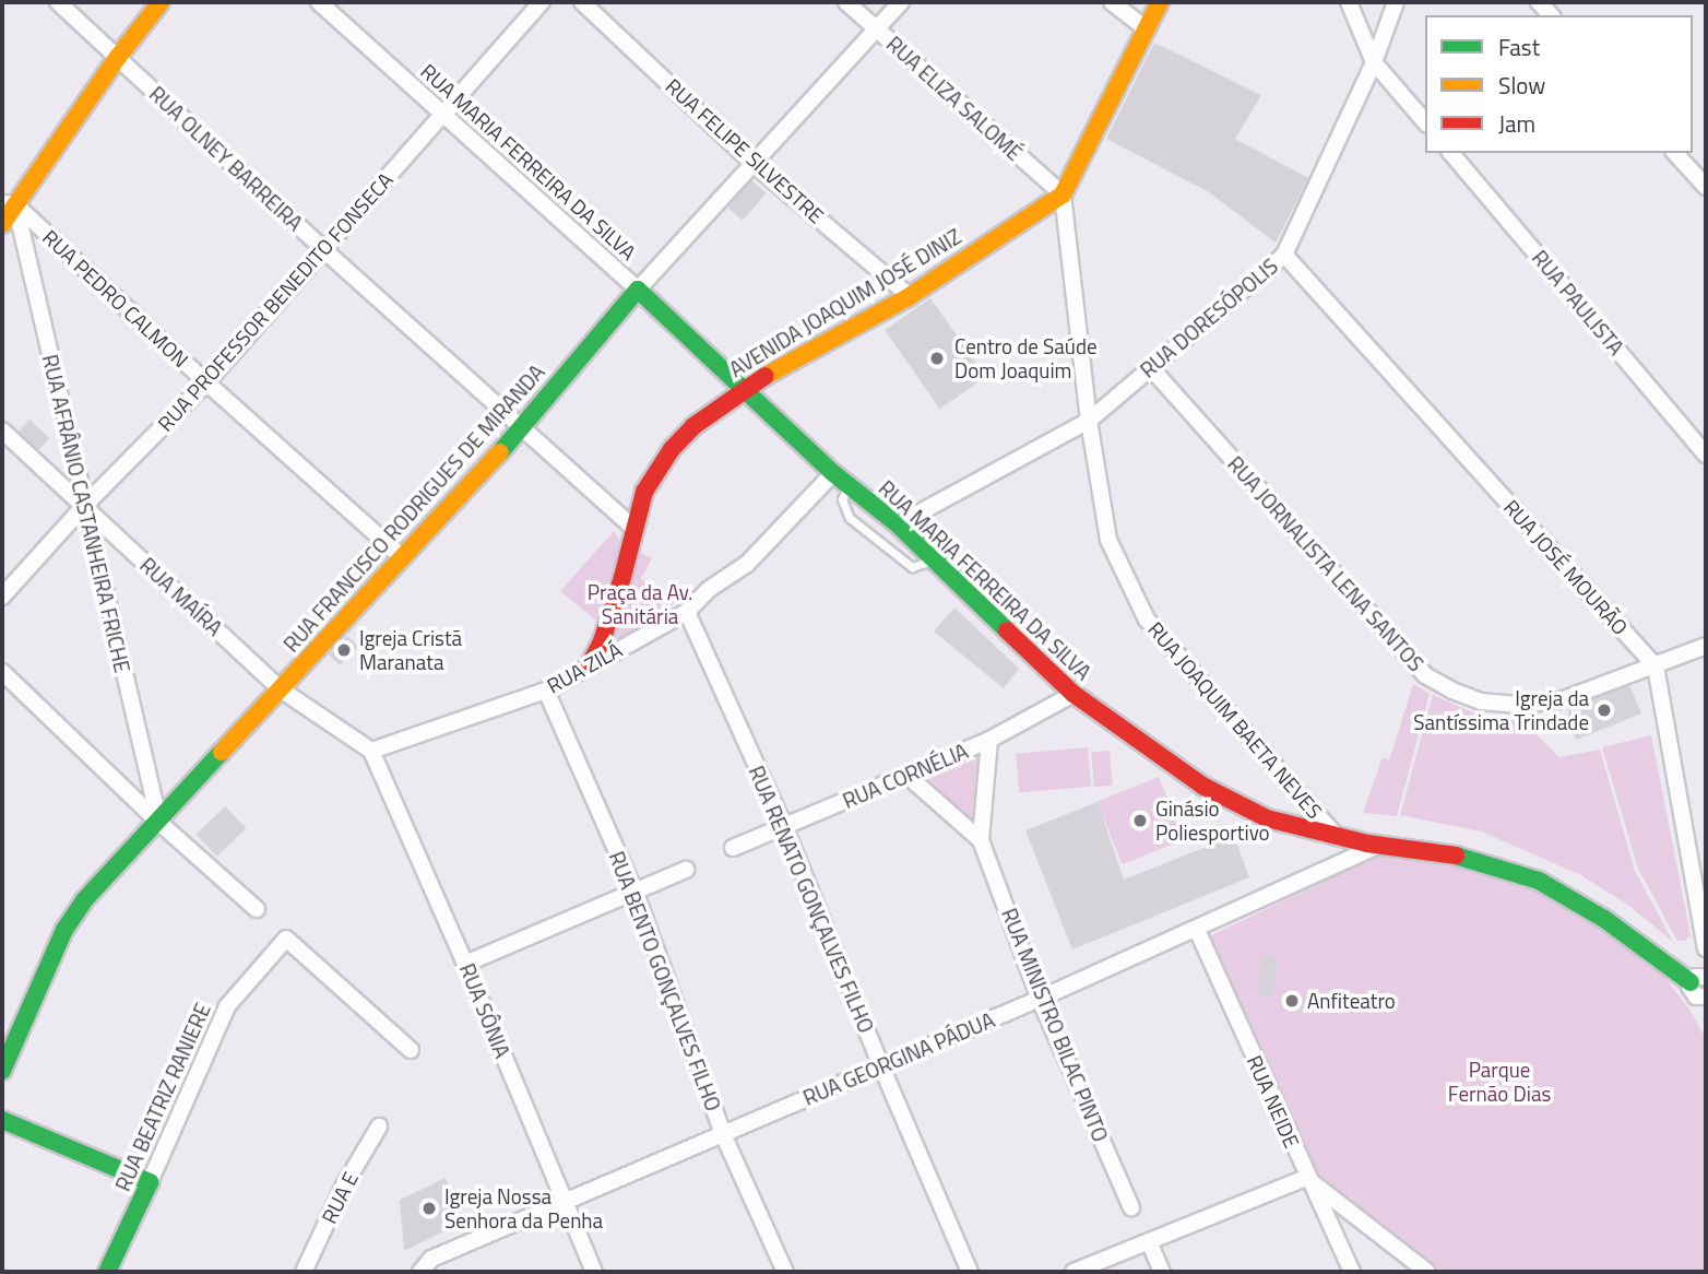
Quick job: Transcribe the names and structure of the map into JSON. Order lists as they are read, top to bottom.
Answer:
{
  "streets": {
    "street": [
      "RUA ELIZA SALOMÉ",
      "RUA FELIPE SILVESTRE",
      "RUA OLNEY BARREIRA",
      "RUA MARIA FERREIRA DA SILVA",
      "RUA PEDRO CALMON",
      "RUA PROFESSOR BENEDITO FONSECA",
      "AVENIDA JOAQUIM JOSÉ DINIZ",
      "RUA PAULISTA",
      "RUA DORESÓPOLIS",
      "RUA FRANCISCO RODRIGUES DE MIRANDA",
      "RUA AFRÂNIO CASTANHEIRA FRICHE",
      "RUA JORNALISTA LENA SANTOS",
      "RUA JOSÉ MOURÃO",
      "RUA MAÍRA",
      "RUA ZILÁ",
      "RUA JOAQUIM BAETA NEVES",
      "RUA CORNÉLIA",
      "RUA RENATO GONÇALVES FILHO",
      "RUA BENTO GONÇALVES FILHO",
      "RUA SÔNIA",
      "RUA MINISTRO BILAC PINTO",
      "RUA GEORGINA PÁDUA",
      "RUA BEATRIZ RANIERE",
      "RUA NEIDE",
      "RUA E"
    ]
  },
  "crossings": [
    ["RUA ELIZA SALOMÉ", "AVENIDA JOAQUIM JOSÉ DINIZ"],
    ["RUA ELIZA SALOMÉ", "RUA FRANCISCO RODRIGUES DE MIRANDA"],
    ["RUA ELIZA SALOMÉ", "RUA JOAQUIM BAETA NEVES"],
    ["RUA FELIPE SILVESTRE", "AVENIDA JOAQUIM JOSÉ DINIZ"],
    ["RUA FELIPE SILVESTRE", "RUA FRANCISCO RODRIGUES DE MIRANDA"],
    ["RUA OLNEY BARREIRA", "RUA PROFESSOR BENEDITO FONSECA"],
    ["RUA OLNEY BARREIRA", "AVENIDA JOAQUIM JOSÉ DINIZ"],
    ["RUA OLNEY BARREIRA", "RUA FRANCISCO RODRIGUES DE MIRANDA"],
    ["RUA MARIA FERREIRA DA SILVA", "RUA PROFESSOR BENEDITO FONSECA"],
    ["RUA MARIA FERREIRA DA SILVA", "AVENIDA JOAQUIM JOSÉ DINIZ"],
    ["RUA MARIA FERREIRA DA SILVA", "RUA DORESÓPOLIS"],
    ["RUA MARIA FERREIRA DA SILVA", "RUA FRANCISCO RODRIGUES DE MIRANDA"],
    ["RUA MARIA FERREIRA DA SILVA", "RUA ZILÁ"],
    ["RUA MARIA FERREIRA DA SILVA", "RUA JOAQUIM BAETA NEVES"],
    ["RUA MARIA FERREIRA DA SILVA", "RUA CORNÉLIA"],
    ["RUA MARIA FERREIRA DA SILVA", "RUA GEORGINA PÁDUA"],
    ["RUA PEDRO CALMON", "RUA PROFESSOR BENEDITO FONSECA"],
    ["RUA PEDRO CALMON", "RUA FRANCISCO RODRIGUES DE MIRANDA"],
    ["RUA PEDRO CALMON", "RUA AFRÂNIO CASTANHEIRA FRICHE"],
    ["RUA PROFESSOR BENEDITO FONSECA", "RUA AFRÂNIO CASTANHEIRA FRICHE"],
    ["RUA PROFESSOR BENEDITO FONSECA", "RUA MAÍRA"],
    ["AVENIDA JOAQUIM JOSÉ DINIZ", "RUA ZILÁ"],
    ["AVENIDA JOAQUIM JOSÉ DINIZ", "RUA JOAQUIM BAETA NEVES"],
    ["RUA DORESÓPOLIS", "RUA JORNALISTA LENA SANTOS"],
    ["RUA DORESÓPOLIS", "RUA JOSÉ MOURÃO"],
    ["RUA DORESÓPOLIS", "RUA JOAQUIM BAETA NEVES"],
    ["RUA FRANCISCO RODRIGUES DE MIRANDA", "RUA AFRÂNIO CASTANHEIRA FRICHE"],
    ["RUA FRANCISCO RODRIGUES DE MIRANDA", "RUA MAÍRA"],
    ["RUA AFRÂNIO CASTANHEIRA FRICHE", "RUA MAÍRA"],
    ["RUA JORNALISTA LENA SANTOS", "RUA JOSÉ MOURÃO"],
    ["RUA MAÍRA", "RUA ZILÁ"],
    ["RUA MAÍRA", "RUA SÔNIA"],
    ["RUA ZILÁ", "RUA RENATO GONÇALVES FILHO"],
    ["RUA ZILÁ", "RUA BENTO GONÇALVES FILHO"],
    ["RUA ZILÁ", "RUA SÔNIA"],
    ["RUA CORNÉLIA", "RUA RENATO GONÇALVES FILHO"],
    ["RUA CORNÉLIA", "RUA MINISTRO BILAC PINTO"],
    ["RUA RENATO GONÇALVES FILHO", "RUA GEORGINA PÁDUA"],
    ["RUA BENTO GONÇALVES FILHO", "RUA GEORGINA PÁDUA"],
    ["RUA SÔNIA", "RUA GEORGINA PÁDUA"],
    ["RUA MINISTRO BILAC PINTO", "RUA GEORGINA PÁDUA"],
    ["RUA GEORGINA PÁDUA", "RUA NEIDE"]
  ],
  "parks": ["Praça da Av. Sanitária", "Parque Fernão Dias"],
  "places": [
    "Centro de Saúde Dom Joaquim",
    "Igreja Cristã Maranata",
    "Igreja da Santíssima Trindade",
    "Ginásio Poliesportivo",
    "Anfiteatro",
    "Igreja Nossa Senhora da Penha"
  ],
  "legend": ["Fast", "Slow", "Jam"]
}
